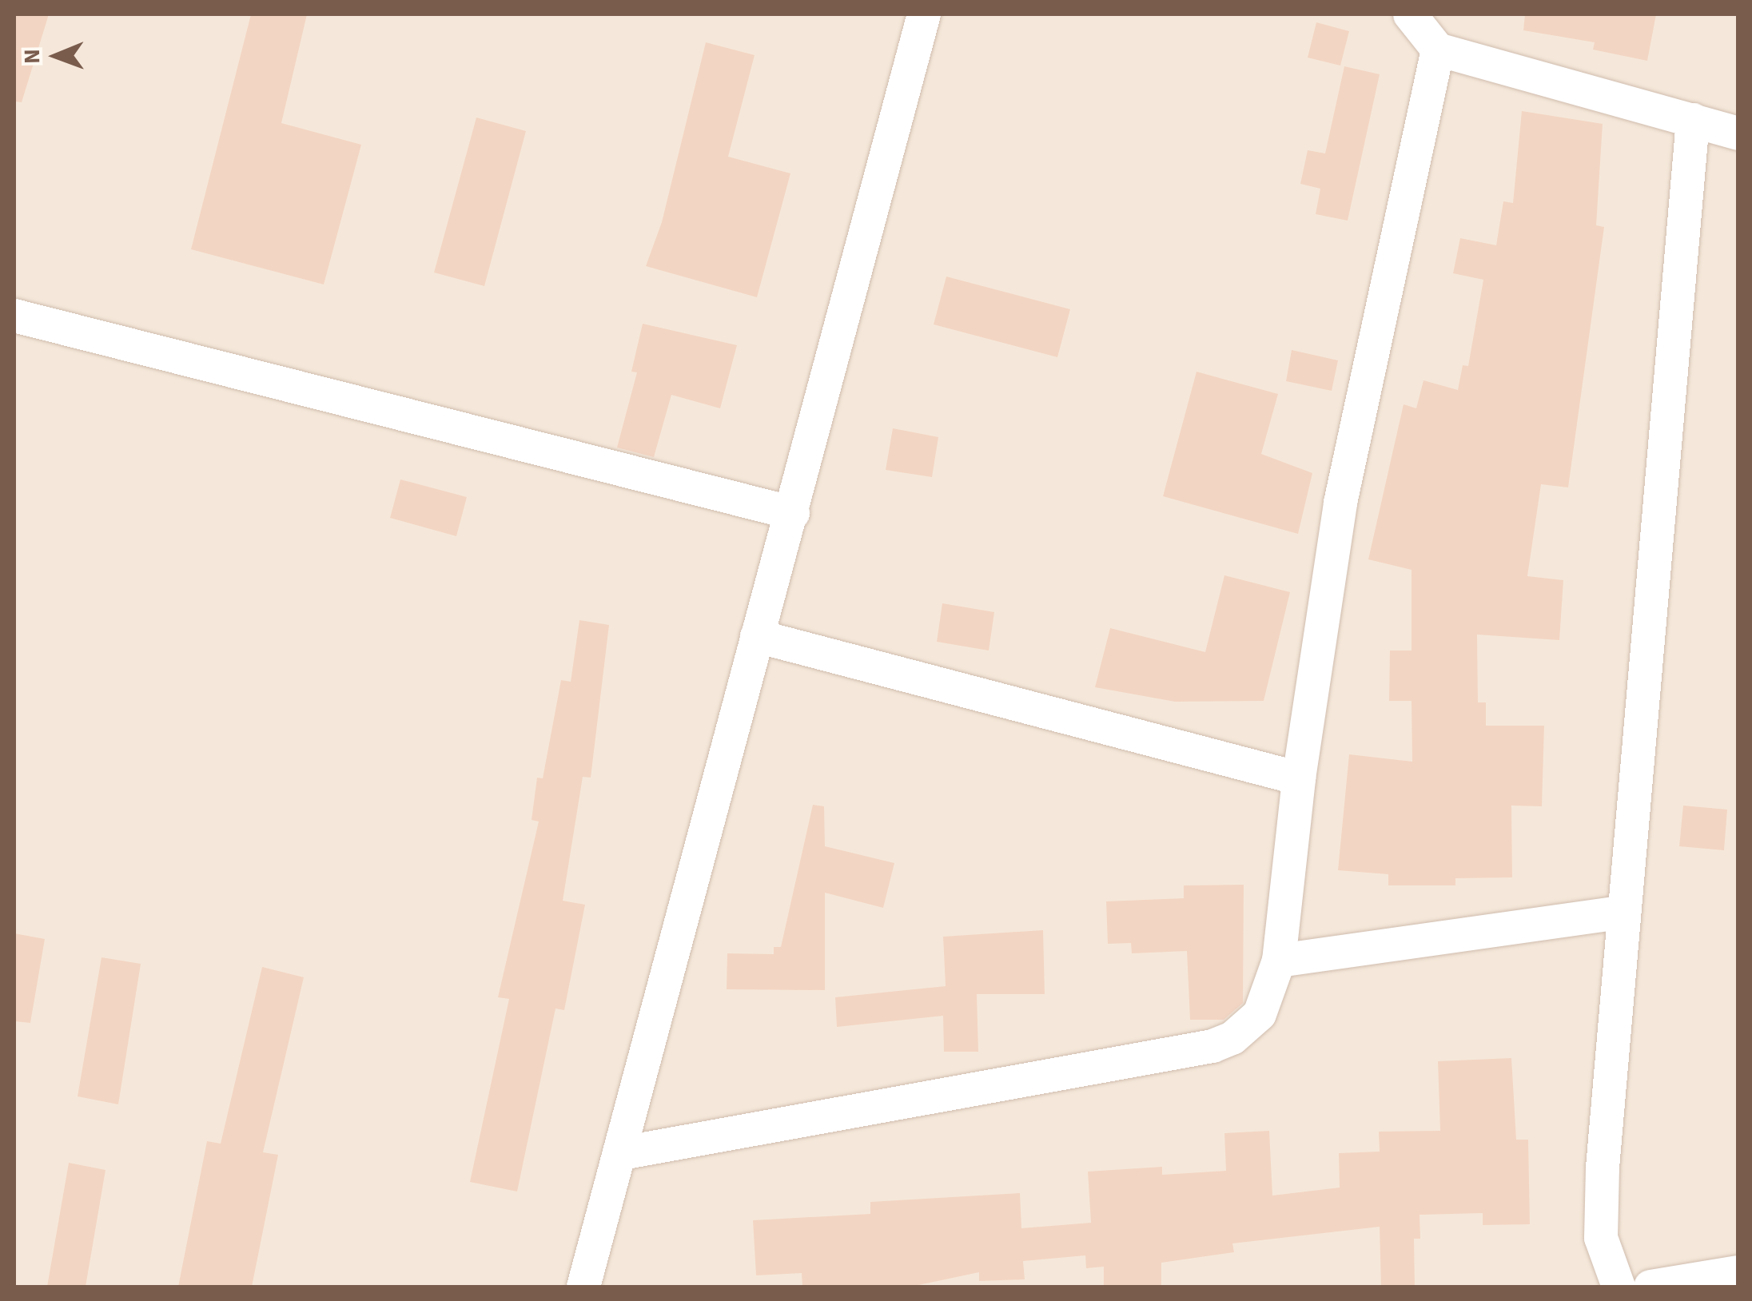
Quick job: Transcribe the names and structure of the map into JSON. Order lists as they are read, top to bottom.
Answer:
{
  "north": "left"
}
